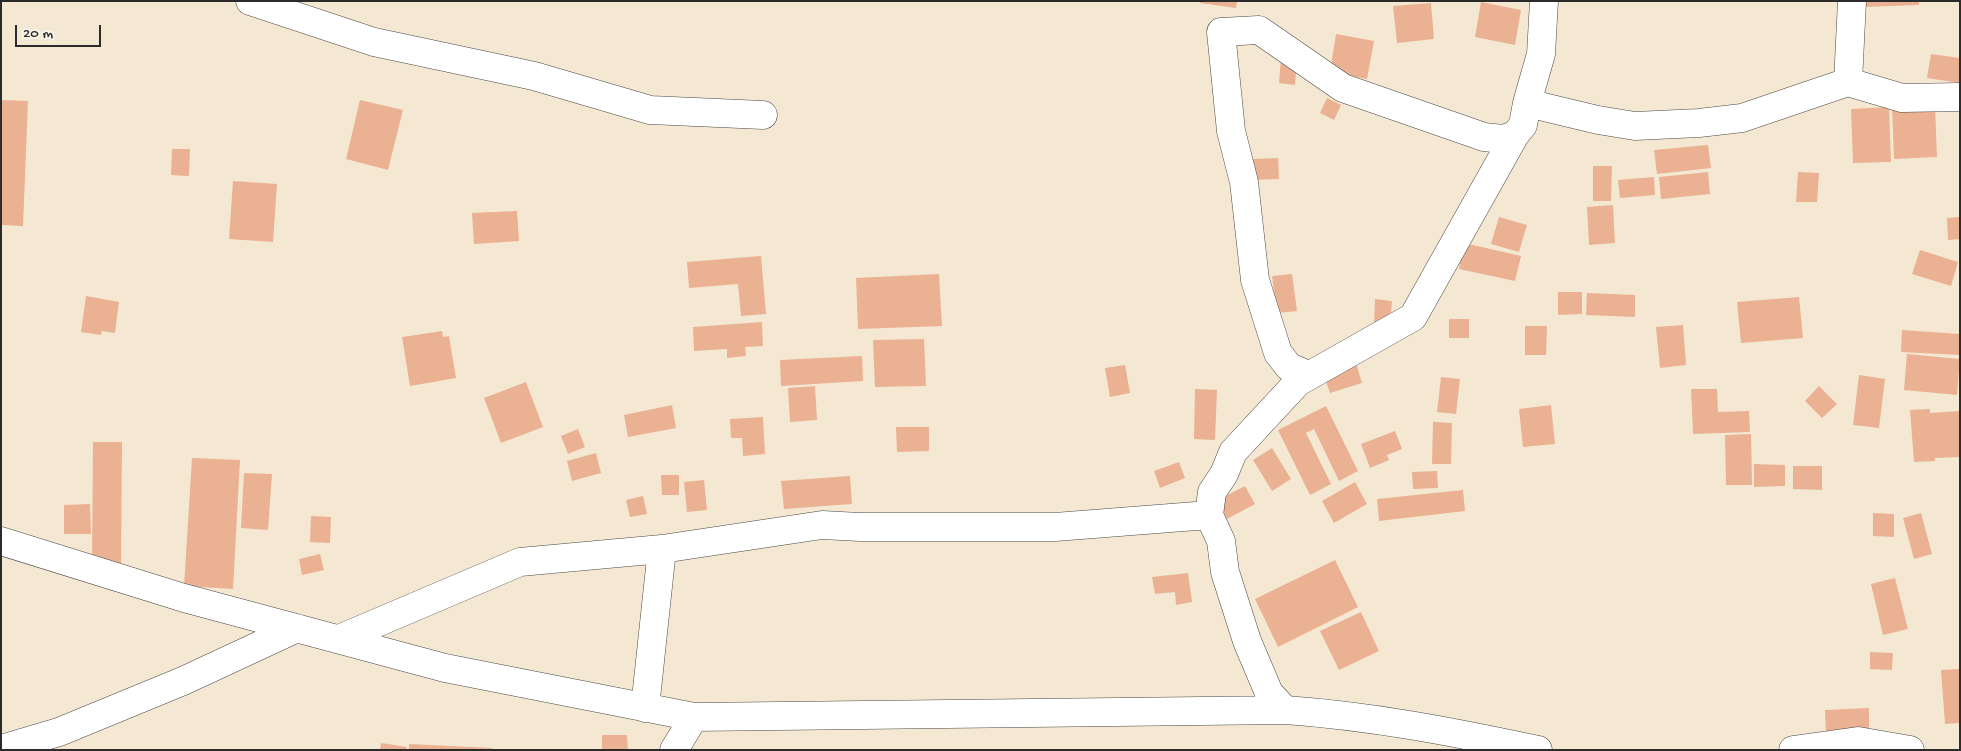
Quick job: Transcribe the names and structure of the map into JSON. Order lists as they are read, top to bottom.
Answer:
{
  "scale_bar": "20 m"
}
